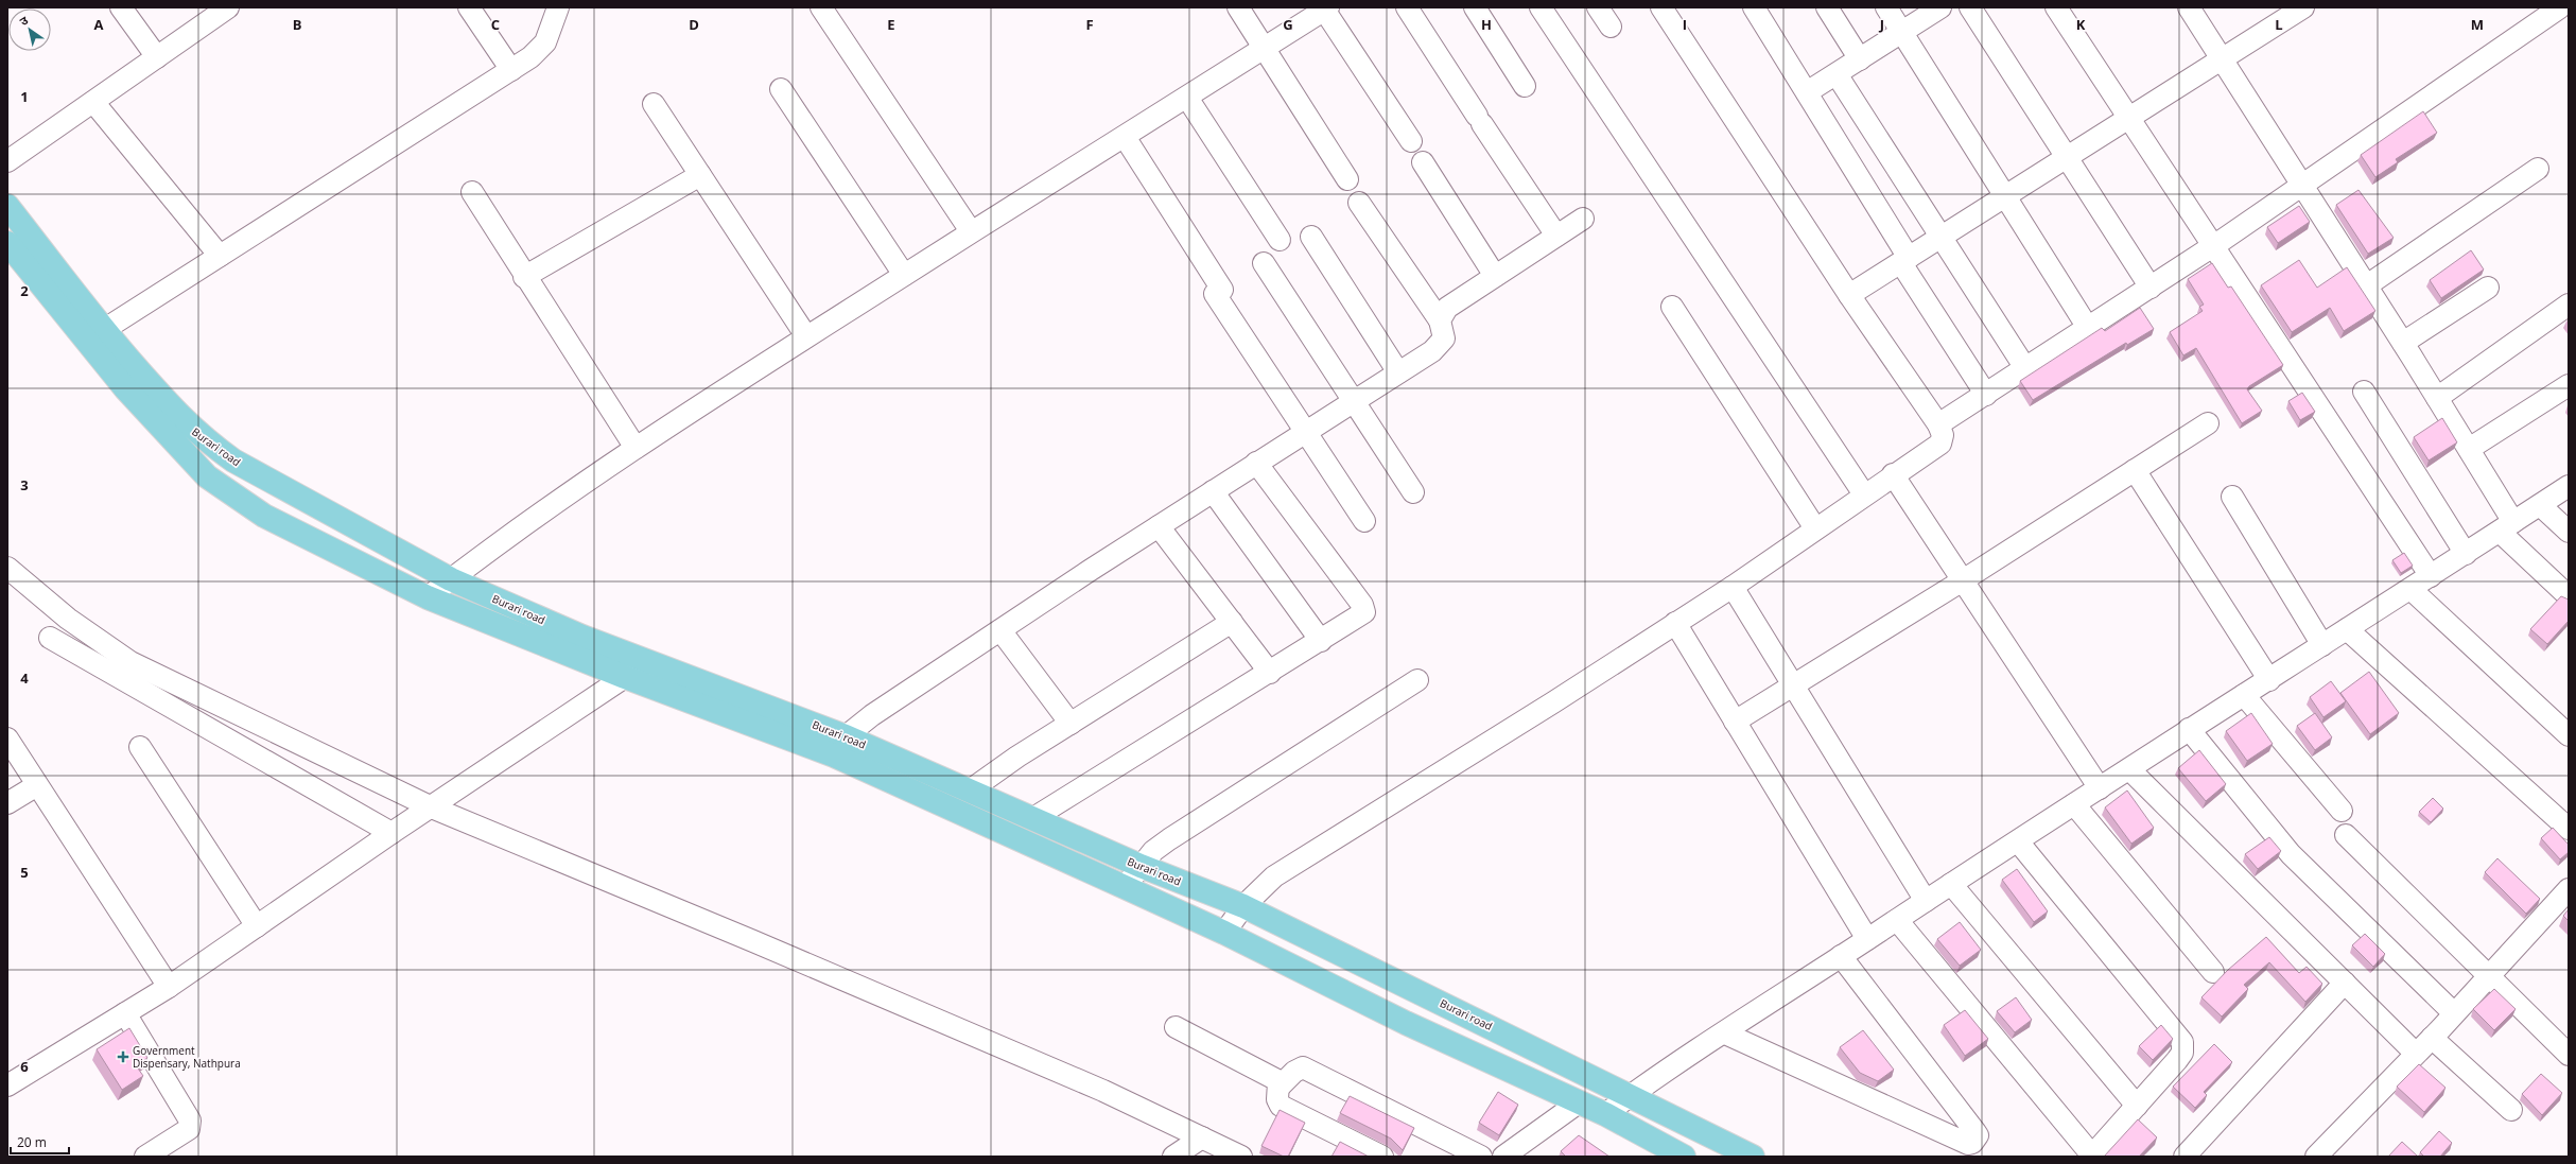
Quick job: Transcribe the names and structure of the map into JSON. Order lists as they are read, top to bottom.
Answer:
{
  "streets": {
    "main road": ["Burari road"]
  },
  "places": {
    "health": ["Government Dispensary, Nathpura"]
  },
  "scale_bar": "20 m",
  "north": "top left",
  "grid": {
    "columns": [
      "A",
      "B",
      "C",
      "D",
      "E",
      "F",
      "G",
      "H",
      "I",
      "J",
      "K",
      "L",
      "M"
    ],
    "rows": [
      "1",
      "2",
      "3",
      "4",
      "5",
      "6"
    ]
  }
}
